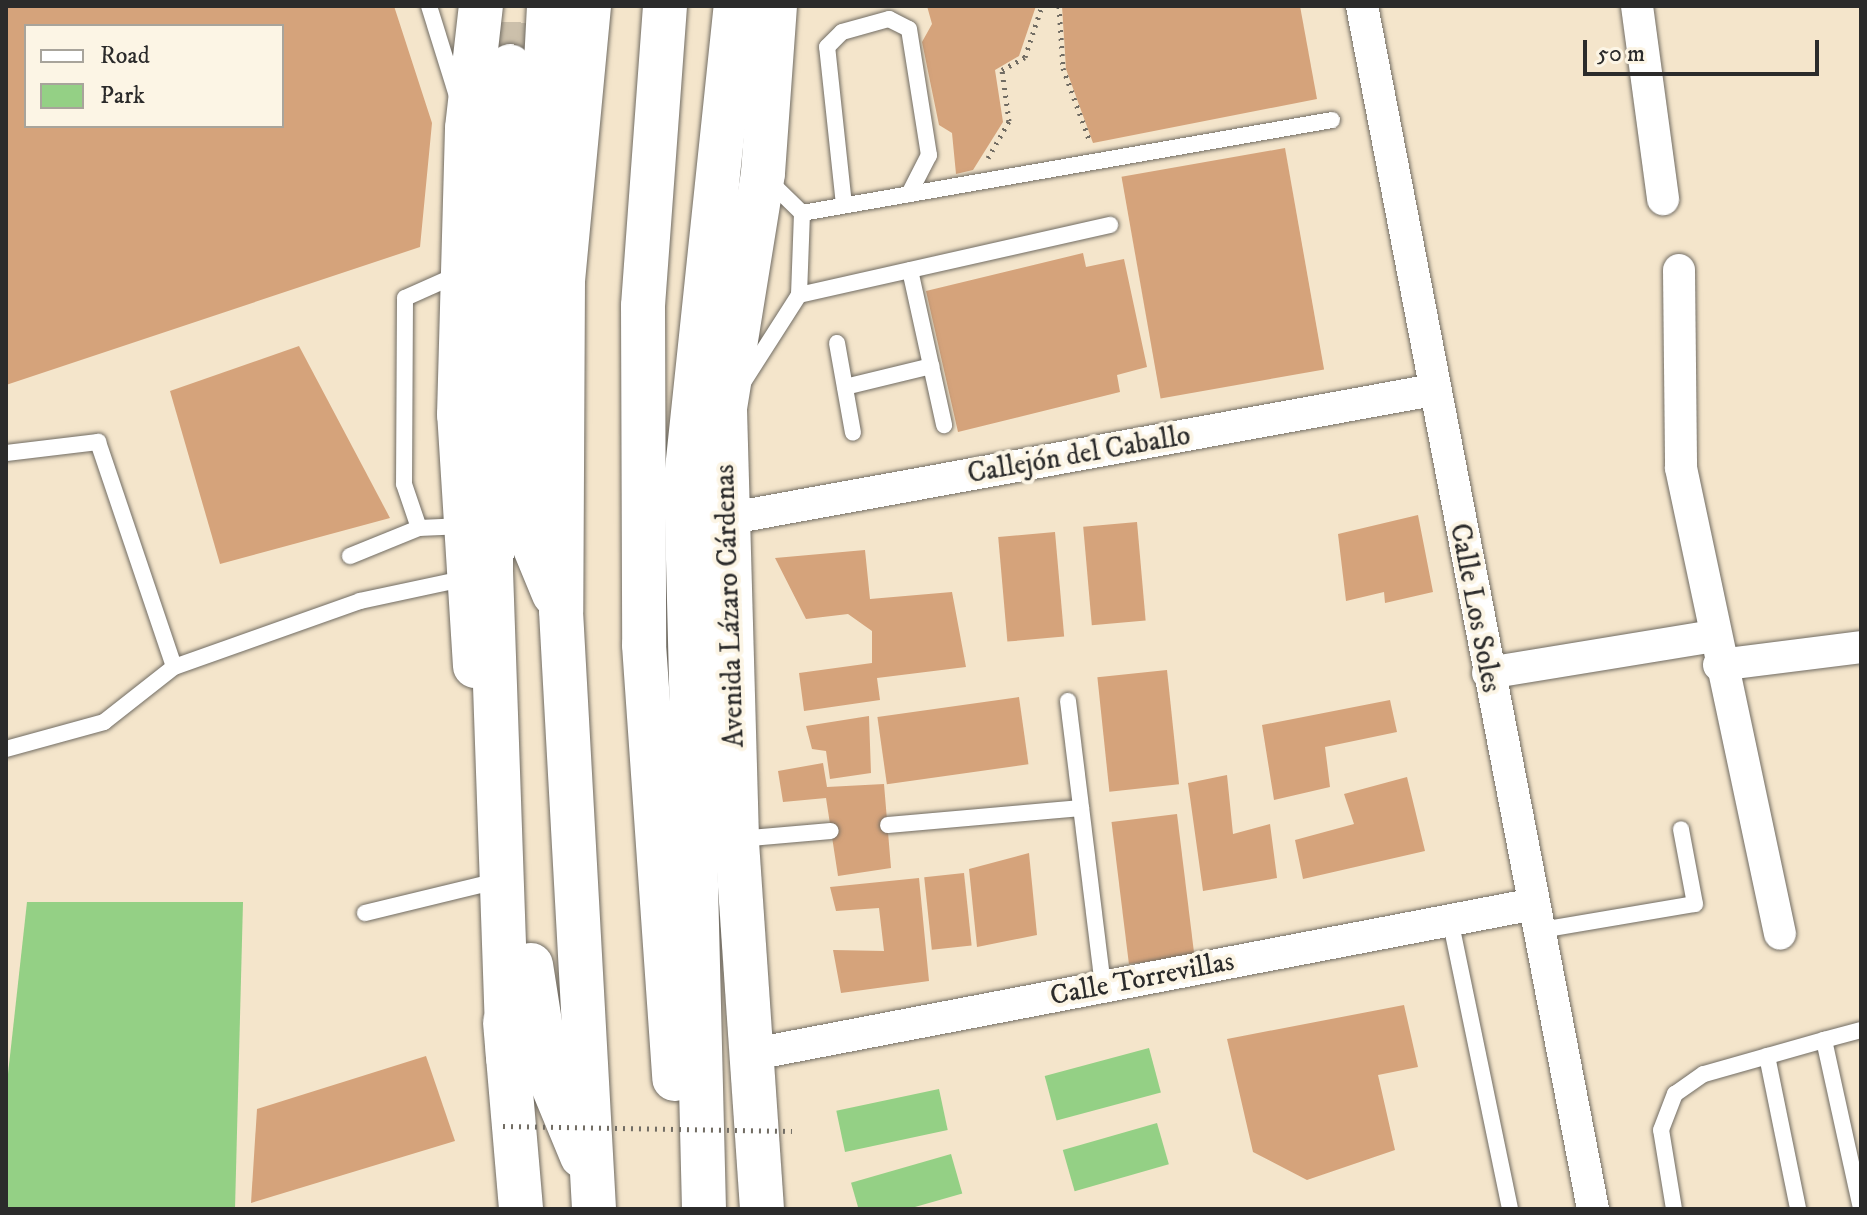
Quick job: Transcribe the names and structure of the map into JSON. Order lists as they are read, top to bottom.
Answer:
{
  "streets": {
    "main road": ["Avenida Lázaro Cárdenas"],
    "street": ["Callejón del Caballo", "Calle Los Soles", "Calle Torrevillas"]
  },
  "crossings": [
    ["Callejón del Caballo", "Avenida Lázaro Cárdenas"],
    ["Callejón del Caballo", "Calle Los Soles"],
    ["Avenida Lázaro Cárdenas", "Calle Torrevillas"],
    ["Calle Los Soles", "Calle Torrevillas"]
  ],
  "legend": ["Road", "Park"],
  "scale_bar": "50 m"
}
